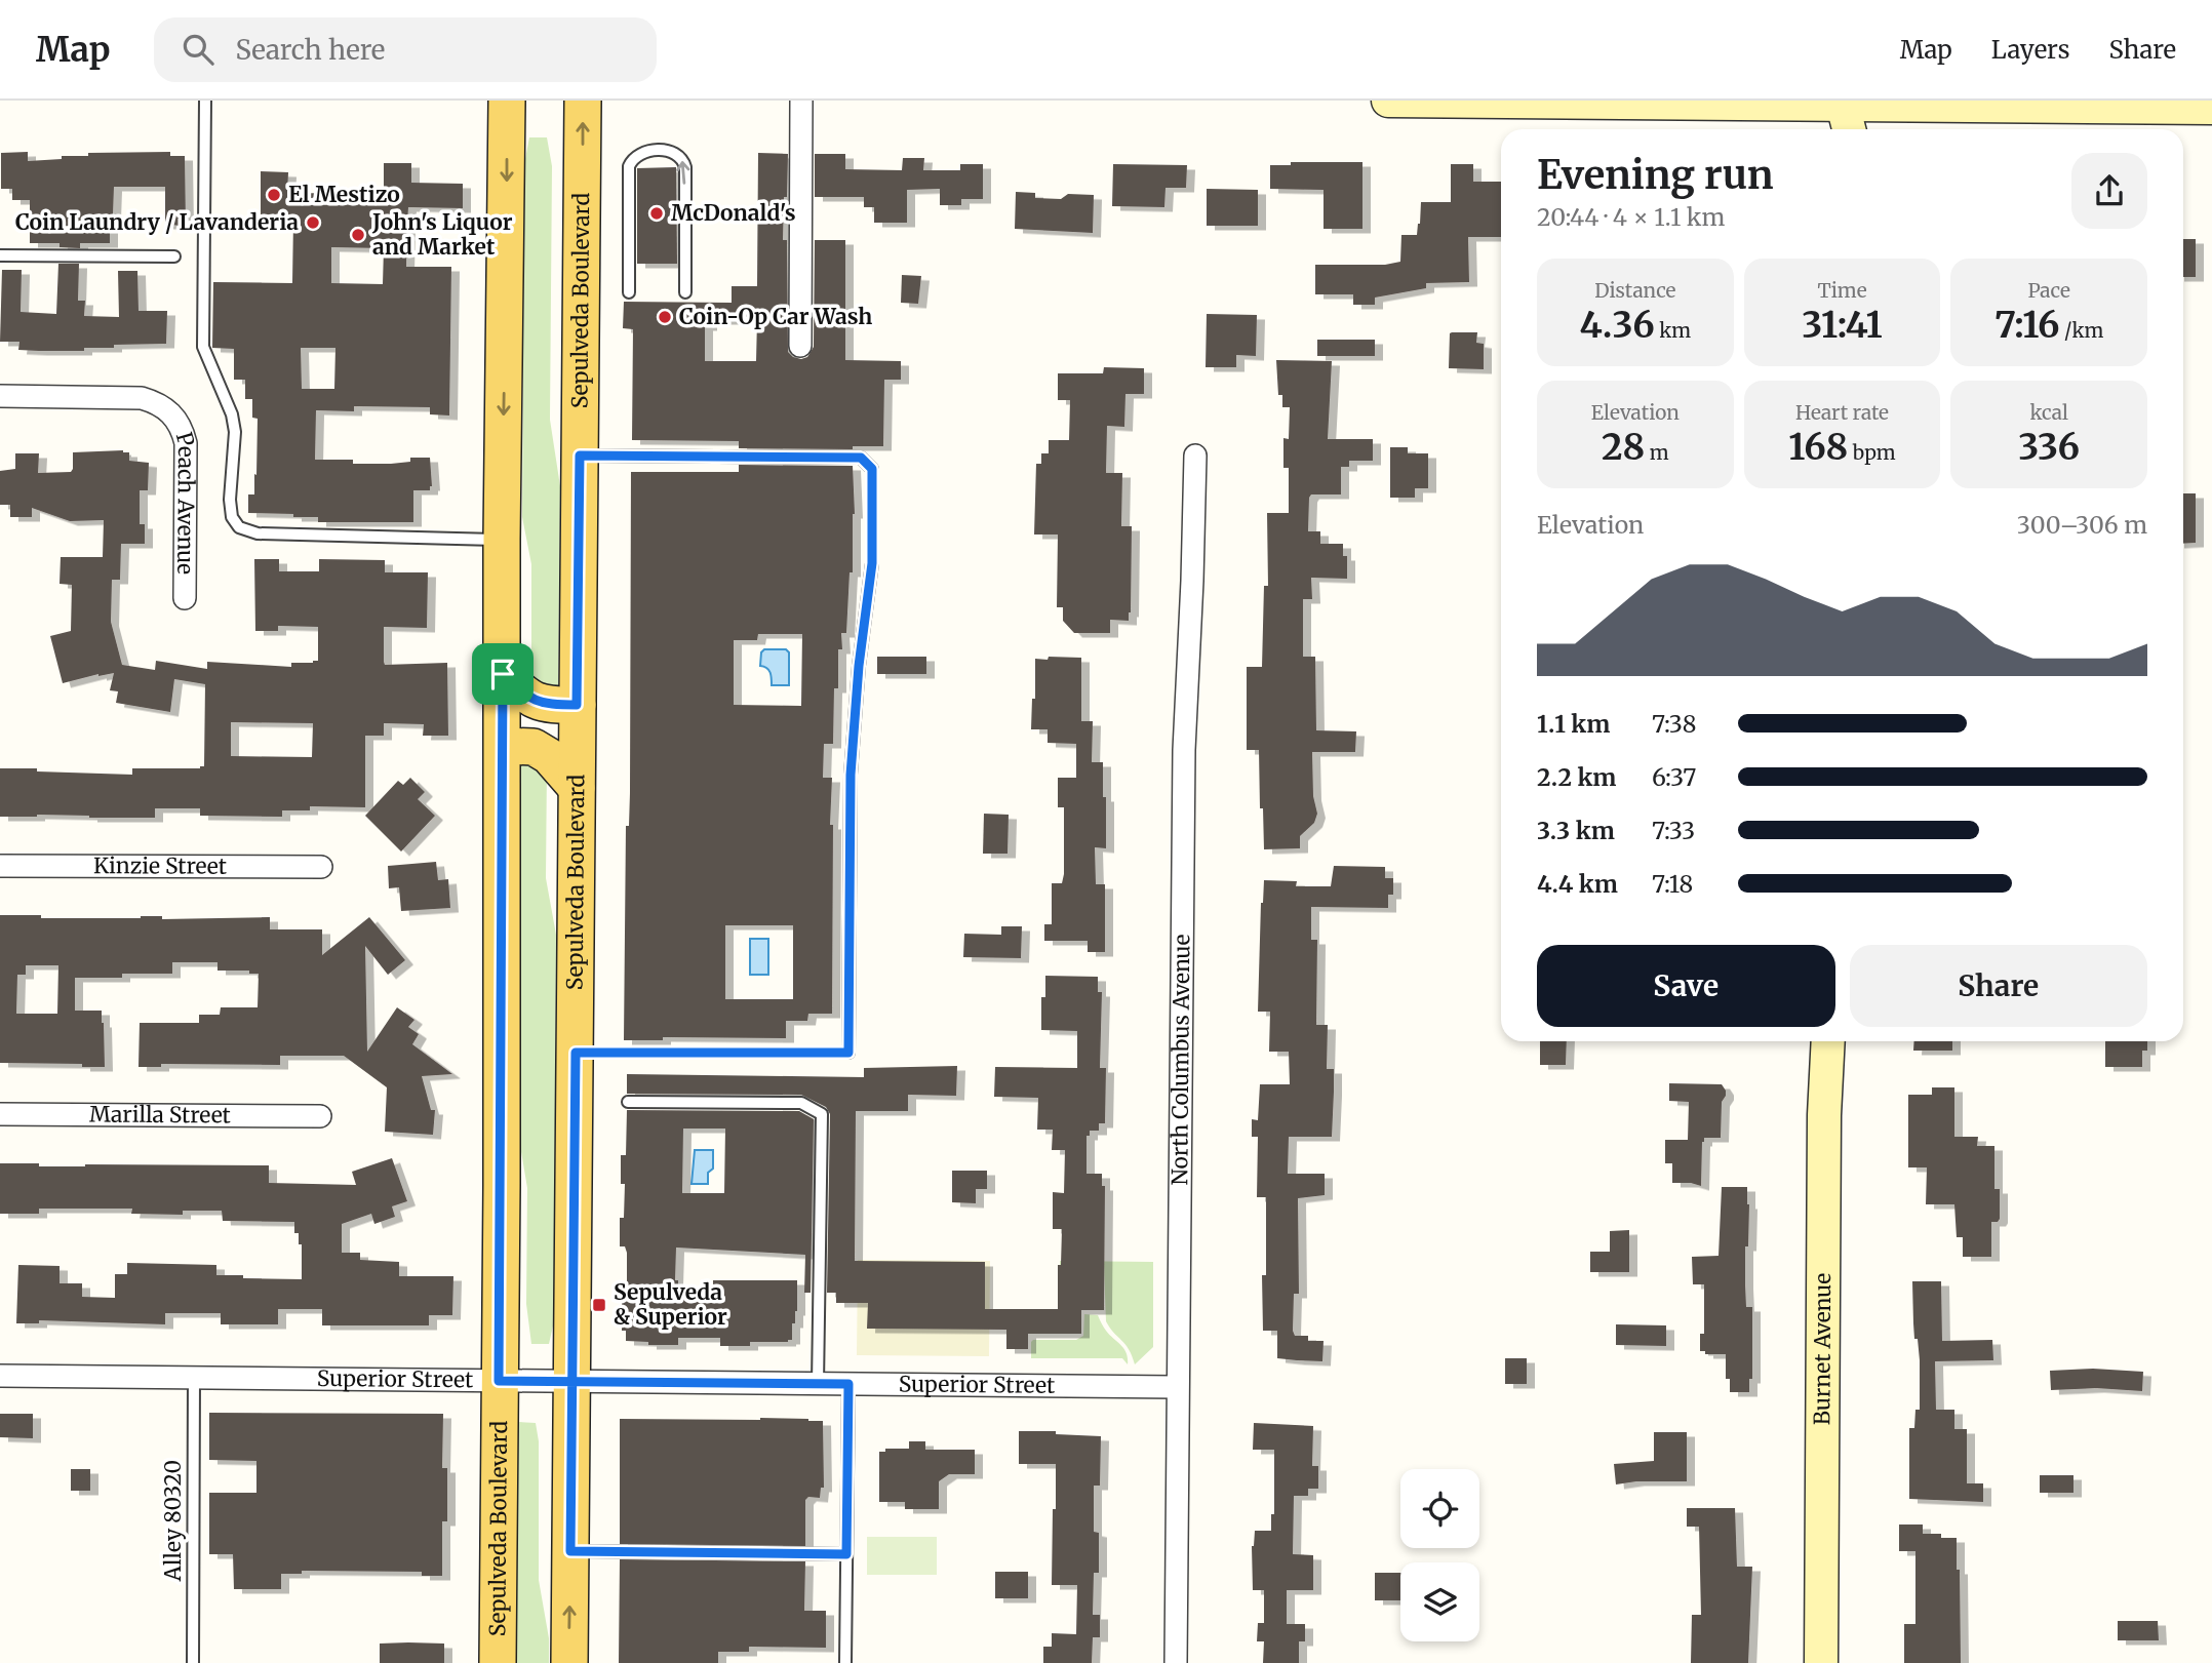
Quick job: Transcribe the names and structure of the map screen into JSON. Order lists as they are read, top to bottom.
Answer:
{
  "streets": {
    "main road": ["Sepulveda Boulevard", "Burnet Avenue"],
    "street": [
      "Peach Avenue",
      "Kinzie Street",
      "North Columbus Avenue",
      "Marilla Street",
      "Superior Street"
    ],
    "lane": ["Alley 80320"]
  },
  "crossings": [
    ["Sepulveda Boulevard", "Superior Street"],
    ["North Columbus Avenue", "Superior Street"],
    ["Superior Street", "Alley 80320"]
  ],
  "places": {
    "other": [
      "El Mestizo",
      "McDonald's",
      "Coin Laundry / Lavanderia",
      "John's Liquor and Market",
      "Coin-Op Car Wash"
    ],
    "transit": ["Sepulveda & Superior"]
  },
  "page": {
    "header": "Map",
    "search": "Search here",
    "nav": ["Map", "Layers", "Share"],
    "heading": ["Evening run", "20:44 · 4 × 1.1 km"],
    "stats": [
      ["Distance", "4.36 km"],
      ["Time", "31:41"],
      ["Pace", "7:16 /km"],
      ["Elevation", "28 m"],
      ["Heart rate", "168 bpm"],
      ["kcal", "336"]
    ],
    "chart": ["Elevation", "300–306 m"],
    "list": [
      {
        "name": "1.1 km",
        "note": "7:38"
      },
      {
        "name": "2.2 km",
        "note": "6:37"
      },
      {
        "name": "3.3 km",
        "note": "7:33"
      },
      {
        "name": "4.4 km",
        "note": "7:18"
      }
    ],
    "buttons": ["Save", "Share"]
  }
}
